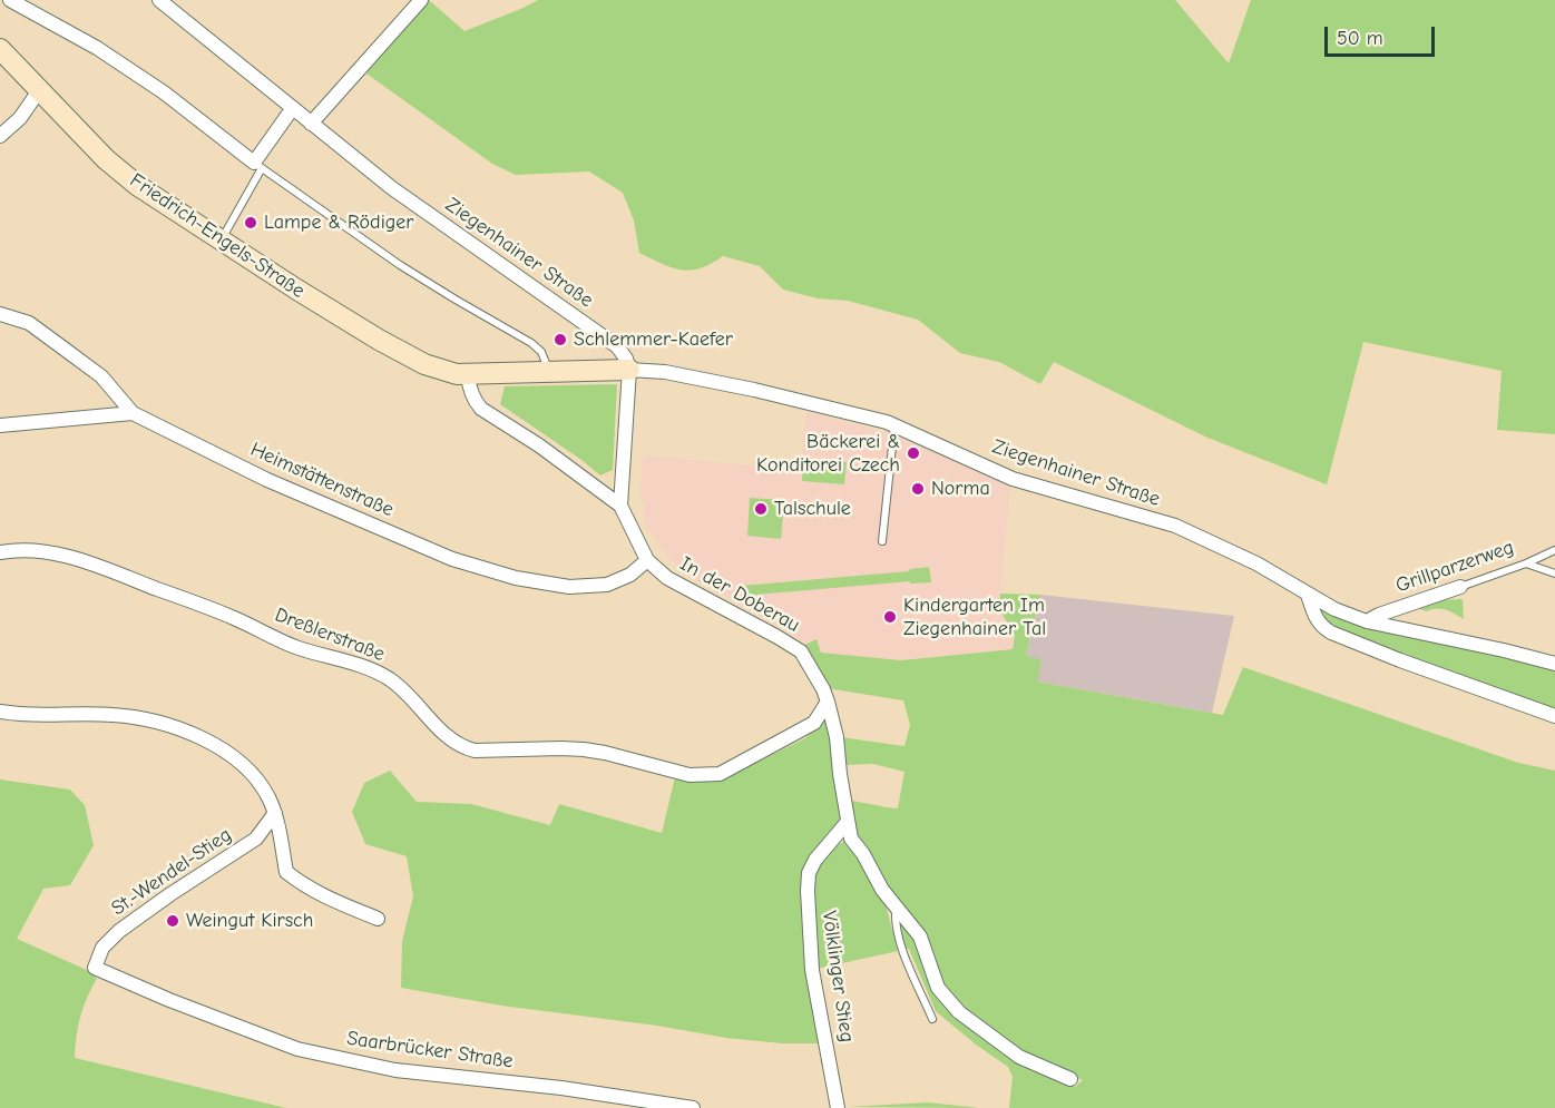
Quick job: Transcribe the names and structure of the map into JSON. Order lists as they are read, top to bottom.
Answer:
{
  "streets": {
    "street": [
      "Friedrich-Engels-Straße",
      "Ziegenhainer Straße",
      "Heimstättenstraße",
      "Grillparzerweg",
      "In der Doberau",
      "Dreßlerstraße",
      "St.-Wendel-Stieg",
      "Völklinger Stieg",
      "Saarbrücker Straße"
    ]
  },
  "crossings": [
    ["Friedrich-Engels-Straße", "Ziegenhainer Straße"],
    ["Ziegenhainer Straße", "Grillparzerweg"],
    ["Heimstättenstraße", "In der Doberau"],
    ["In der Doberau", "Dreßlerstraße"],
    ["In der Doberau", "Völklinger Stieg"],
    ["St.-Wendel-Stieg", "Saarbrücker Straße"]
  ],
  "places": [
    "Lampe & Rödiger",
    "Schlemmer-Kaefer",
    "Bäckerei & Konditorei Czech",
    "Norma",
    "Talschule",
    "Kindergarten Im Ziegenhainer Tal",
    "Weingut Kirsch"
  ],
  "scale_bar": "50 m"
}
